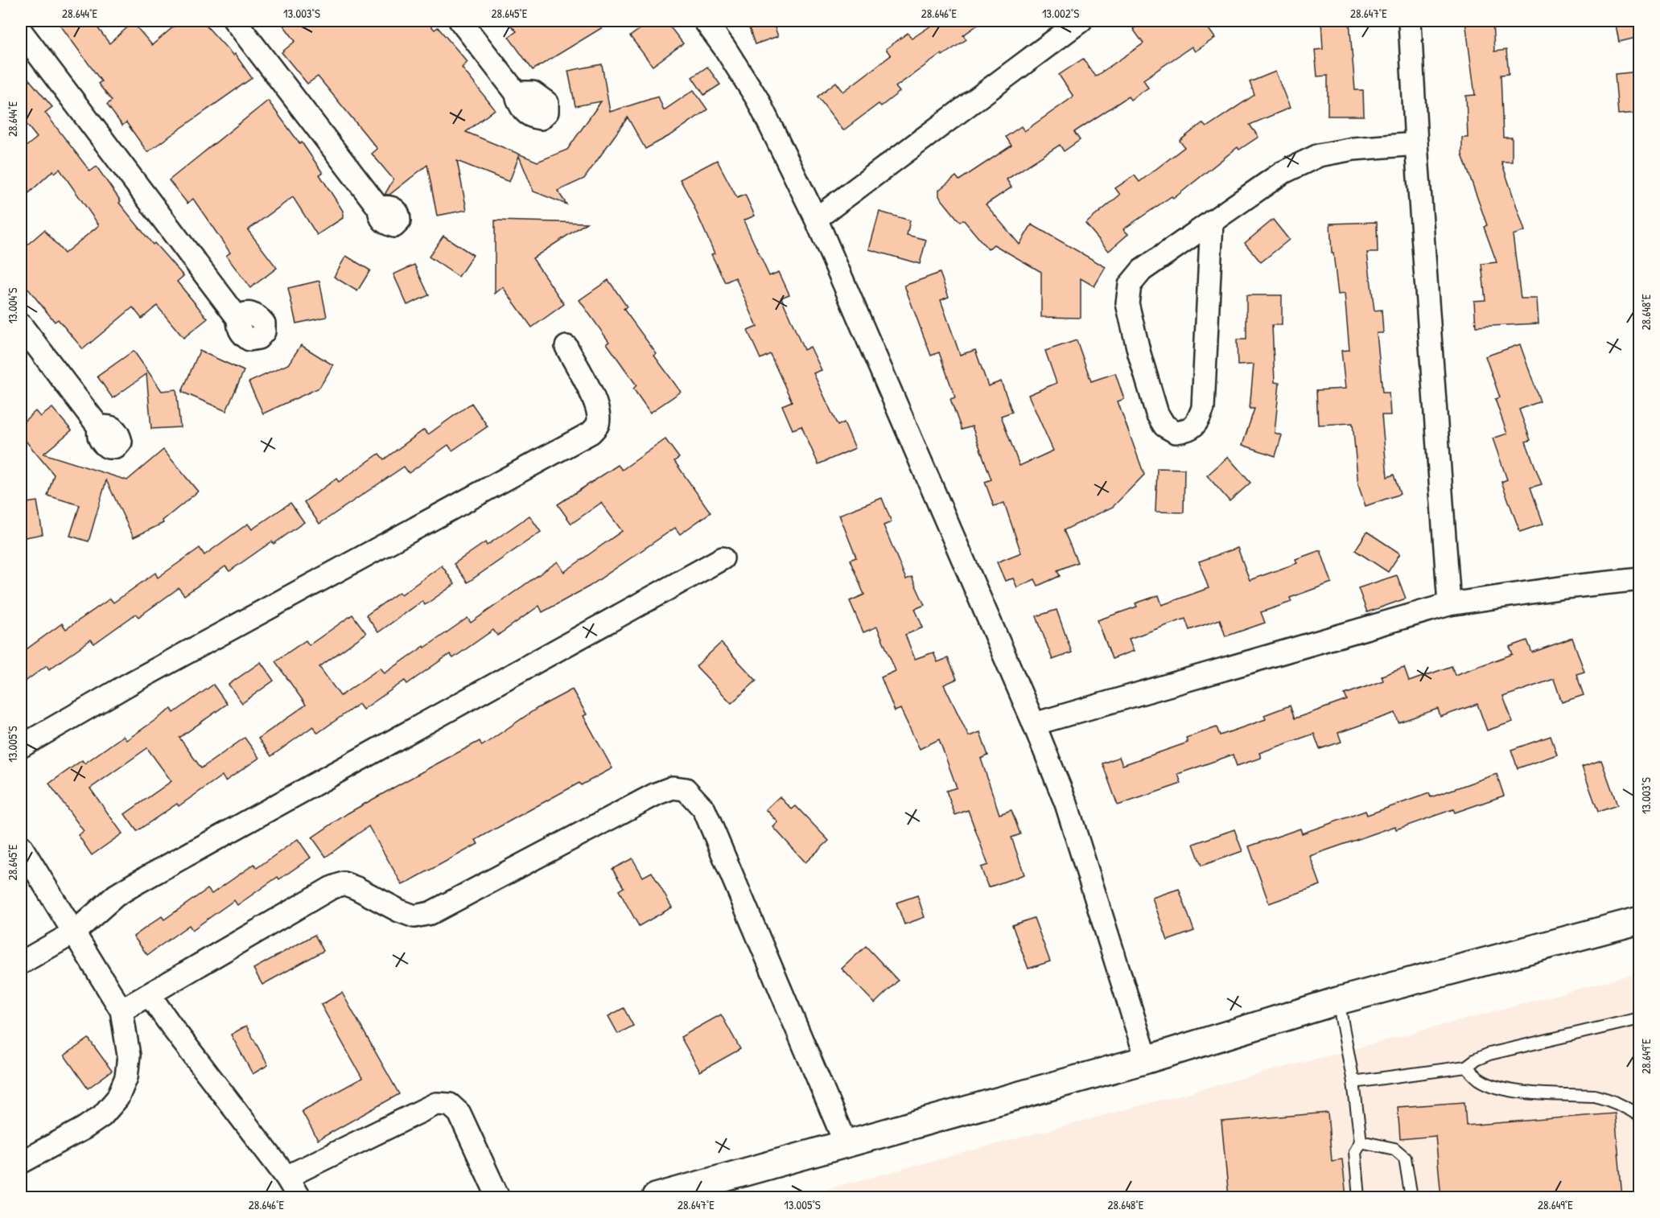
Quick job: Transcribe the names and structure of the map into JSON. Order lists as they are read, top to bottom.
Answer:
{
  "coordinates": [
    "28.644°E",
    "13.003°S",
    "28.645°E",
    "28.646°E",
    "13.002°S",
    "28.647°E",
    "13.004°S",
    "28.648°E",
    "13.005°S",
    "28.649°E"
  ]
}
